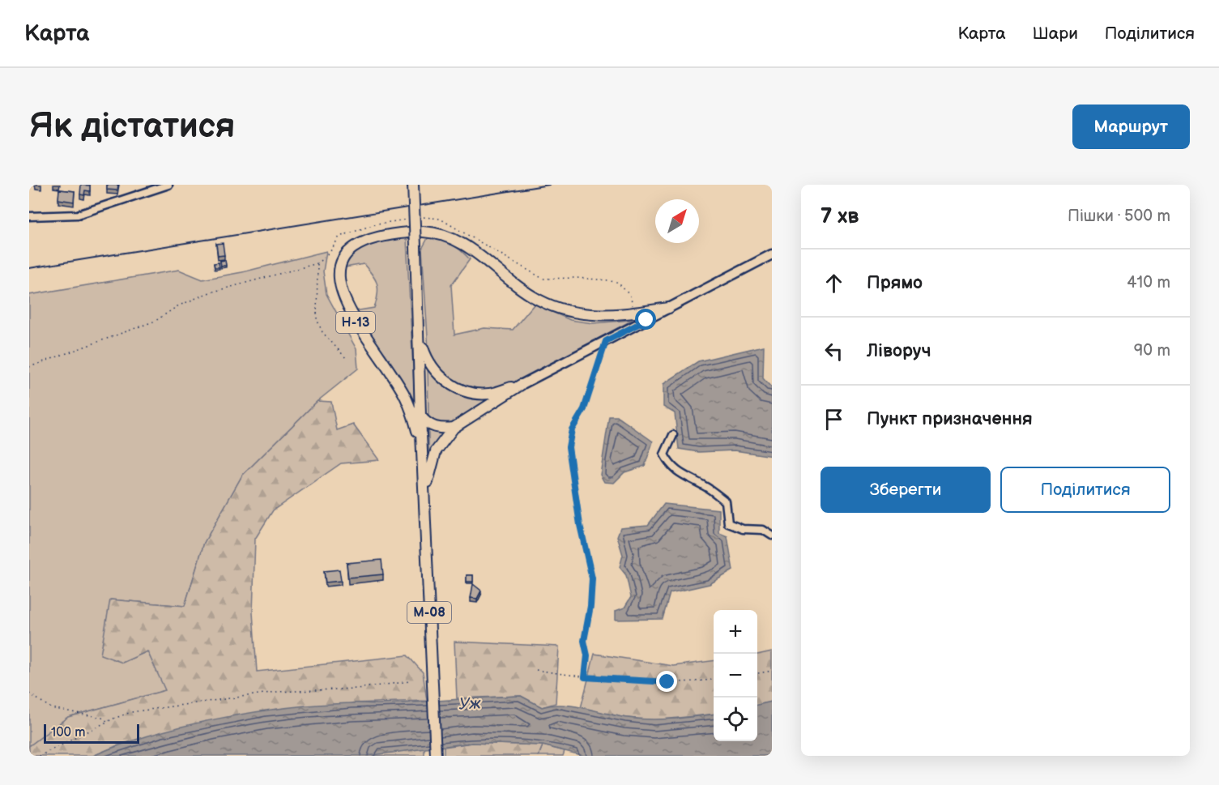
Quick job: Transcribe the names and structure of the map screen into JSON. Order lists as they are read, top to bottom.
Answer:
{
  "streets": {
    "highway": ["Н-13", "М-08"]
  },
  "crossings": [
    ["Н-13", "М-08"]
  ],
  "water": ["Уж"],
  "scale_bar": "100 m",
  "north": "top right",
  "page": {
    "header": "Карта",
    "nav": ["Карта", "Шари", "Поділитися"],
    "buttons": [
      "Маршрут",
      ["Зберегти", "Поділитися"]
    ],
    "title": "Як дістатися",
    "heading": ["7 хв", "Пішки · 500 m"],
    "list": [
      ["Прямо", "410 m"],
      ["Ліворуч", "90 m"],
      "Пункт призначення"
    ],
    "map_buttons": ["+", "−"],
    "scale": "100 m"
  }
}
